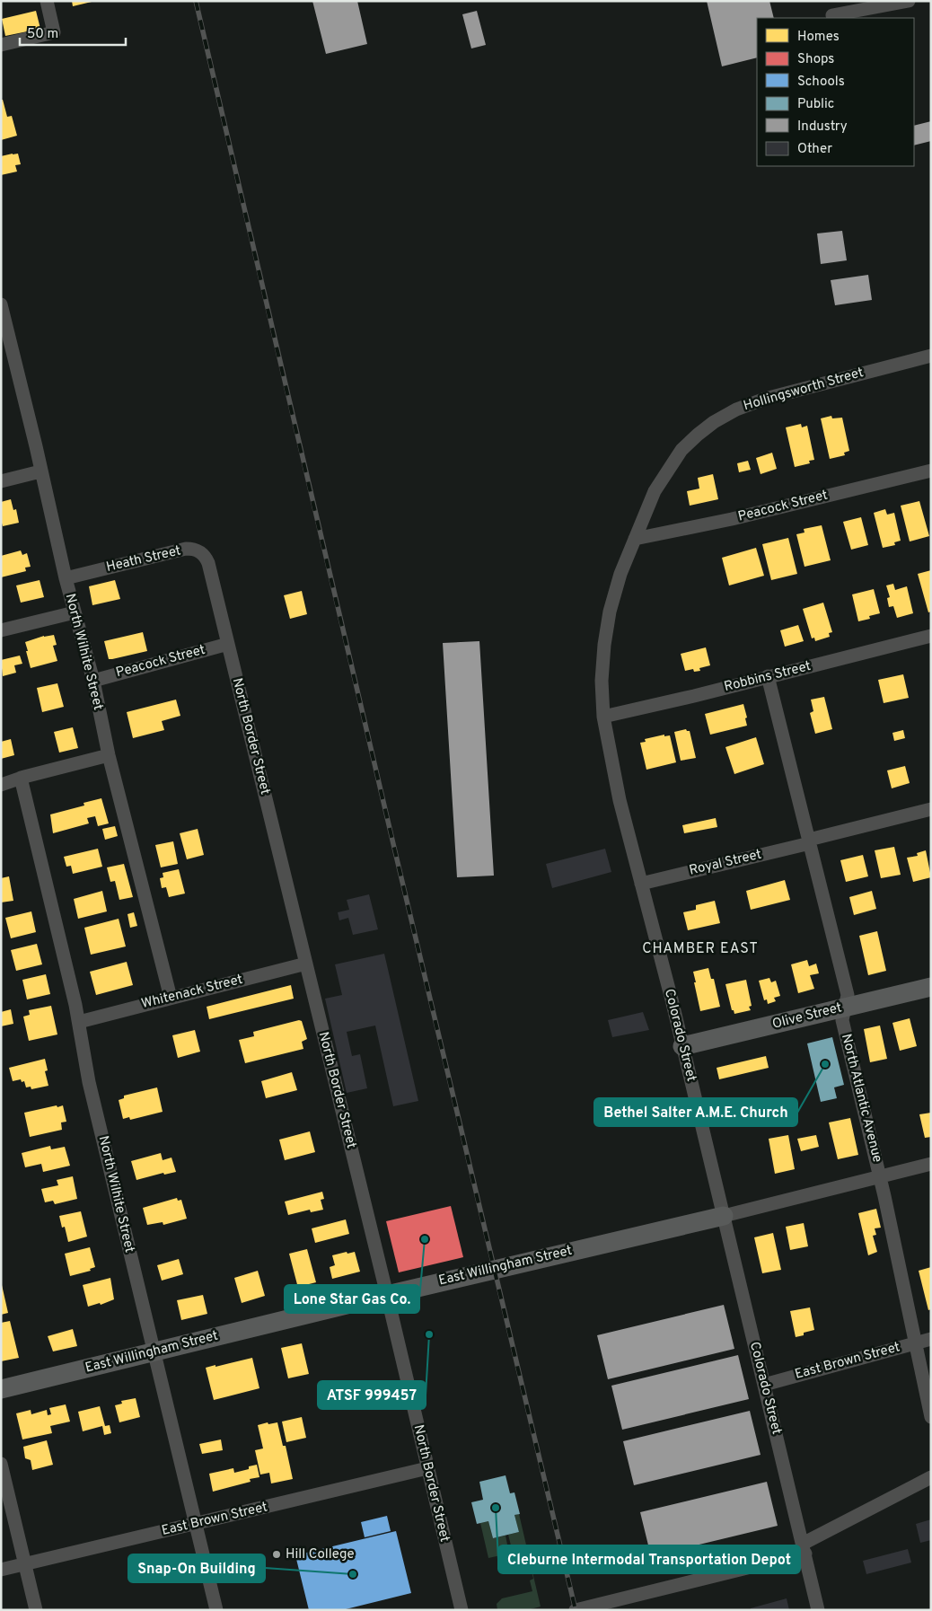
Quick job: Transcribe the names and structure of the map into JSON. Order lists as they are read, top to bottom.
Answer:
{
  "streets": {
    "street": [
      "Hollingsworth Street",
      "Peacock Street",
      "Heath Street",
      "North Wilhite Street",
      "Robbins Street",
      "North Border Street",
      "Royal Street",
      "Whitenack Street",
      "Olive Street",
      "Colorado Street",
      "North Atlantic Avenue",
      "East Willingham Street",
      "East Brown Street"
    ]
  },
  "crossings": [
    ["Hollingsworth Street", "Peacock Street"],
    ["Hollingsworth Street", "Colorado Street"],
    ["Peacock Street", "North Wilhite Street"],
    ["Peacock Street", "North Border Street"],
    ["Peacock Street", "Colorado Street"],
    ["Heath Street", "North Wilhite Street"],
    ["Heath Street", "North Border Street"],
    ["North Wilhite Street", "Whitenack Street"],
    ["North Wilhite Street", "East Willingham Street"],
    ["North Wilhite Street", "East Brown Street"],
    ["Robbins Street", "Colorado Street"],
    ["Robbins Street", "North Atlantic Avenue"],
    ["North Border Street", "Whitenack Street"],
    ["North Border Street", "East Willingham Street"],
    ["North Border Street", "East Brown Street"],
    ["Royal Street", "Colorado Street"],
    ["Royal Street", "North Atlantic Avenue"],
    ["Olive Street", "Colorado Street"],
    ["Olive Street", "North Atlantic Avenue"],
    ["Colorado Street", "East Willingham Street"],
    ["Colorado Street", "East Brown Street"],
    ["North Atlantic Avenue", "East Willingham Street"],
    ["North Atlantic Avenue", "East Brown Street"]
  ],
  "districts": ["CHAMBER EAST"],
  "places": [
    "Bethel Salter A.M.E. Church",
    "Lone Star Gas Co.",
    "ATSF 999457",
    "Cleburne Intermodal Transportation Depot",
    "Hill College",
    "Snap-On Building"
  ],
  "legend": [
    "Homes",
    "Shops",
    "Schools",
    "Public",
    "Industry",
    "Other"
  ],
  "scale_bar": "50 m"
}
